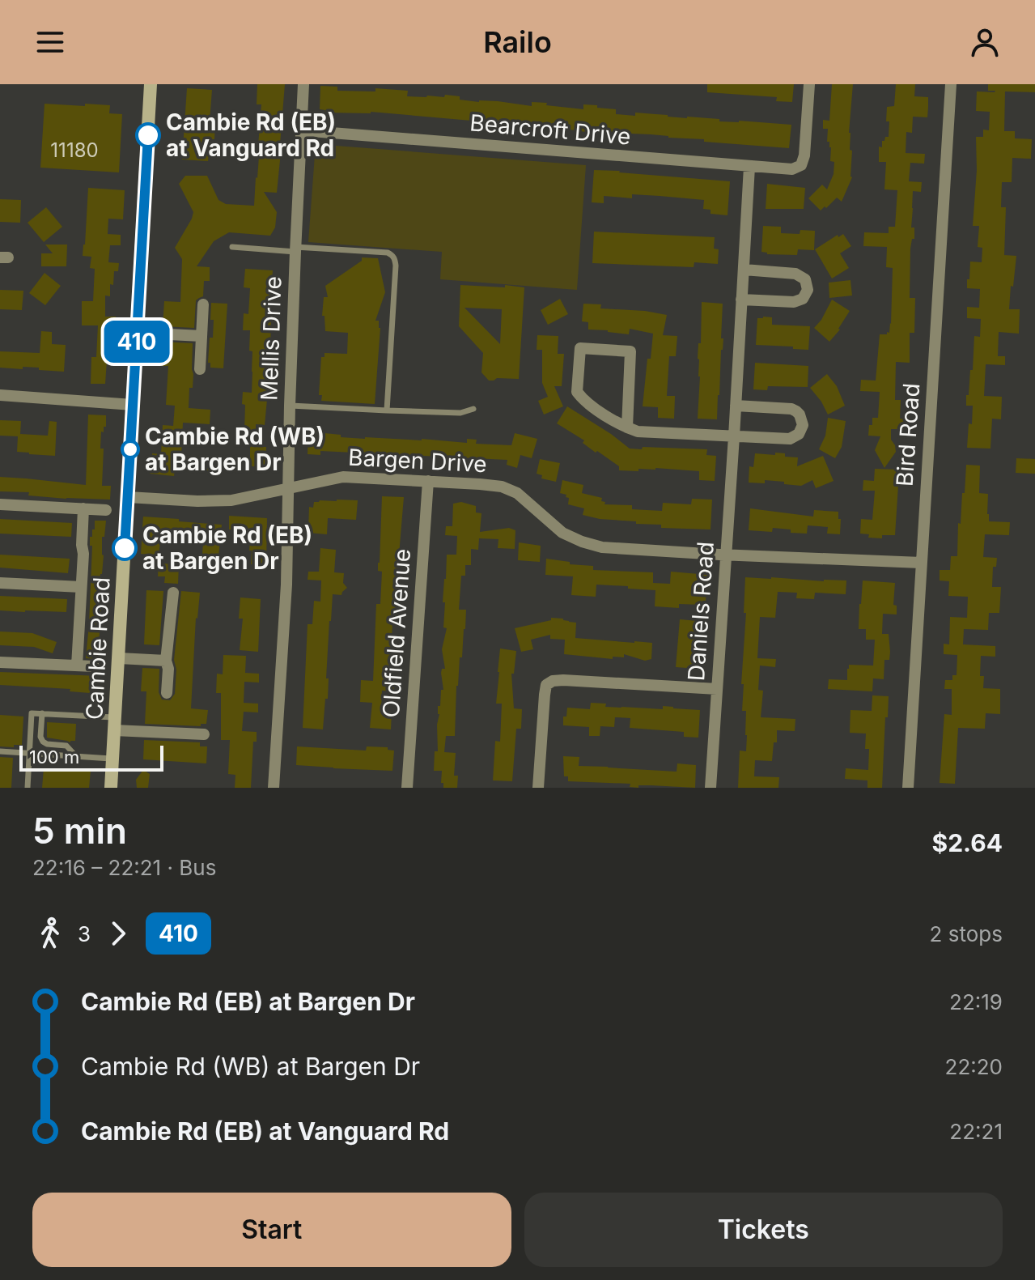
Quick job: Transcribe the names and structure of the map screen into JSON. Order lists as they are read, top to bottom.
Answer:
{
  "streets": {
    "main road": ["Cambie Road"],
    "street": [
      "Bearcroft Drive",
      "Mellis Drive",
      "Bird Road",
      "Bargen Drive",
      "Daniels Road",
      "Oldfield Avenue"
    ]
  },
  "crossings": [
    ["Bearcroft Drive", "Mellis Drive"],
    ["Bearcroft Drive", "Daniels Road"],
    ["Mellis Drive", "Bargen Drive"],
    ["Bird Road", "Bargen Drive"],
    ["Bargen Drive", "Daniels Road"],
    ["Bargen Drive", "Oldfield Avenue"],
    ["Bargen Drive", "Cambie Road"]
  ],
  "places": ["Cambie Rd (EB) at Vanguard Rd", "Cambie Rd (WB) at Bargen Dr", "Cambie Rd (EB) at Bargen Dr"],
  "lines": ["bus line 410"],
  "house_numbers": ["11180"],
  "scale_bar": "100 m",
  "page": {
    "header": "Railo",
    "on_map": "410",
    "scale": "100 m",
    "heading": ["5 min", "22:16 – 22:21 · Bus", "$2.64"],
    "legs": ["3", "410", "2 stops"],
    "list": [
      {
        "name": "Cambie Rd (EB) at Bargen Dr",
        "value": "22:19"
      },
      {
        "name": "Cambie Rd (WB) at Bargen Dr",
        "value": "22:20"
      },
      {
        "name": "Cambie Rd (EB) at Vanguard Rd",
        "value": "22:21"
      }
    ],
    "buttons": ["Start", "Tickets"]
  }
}
